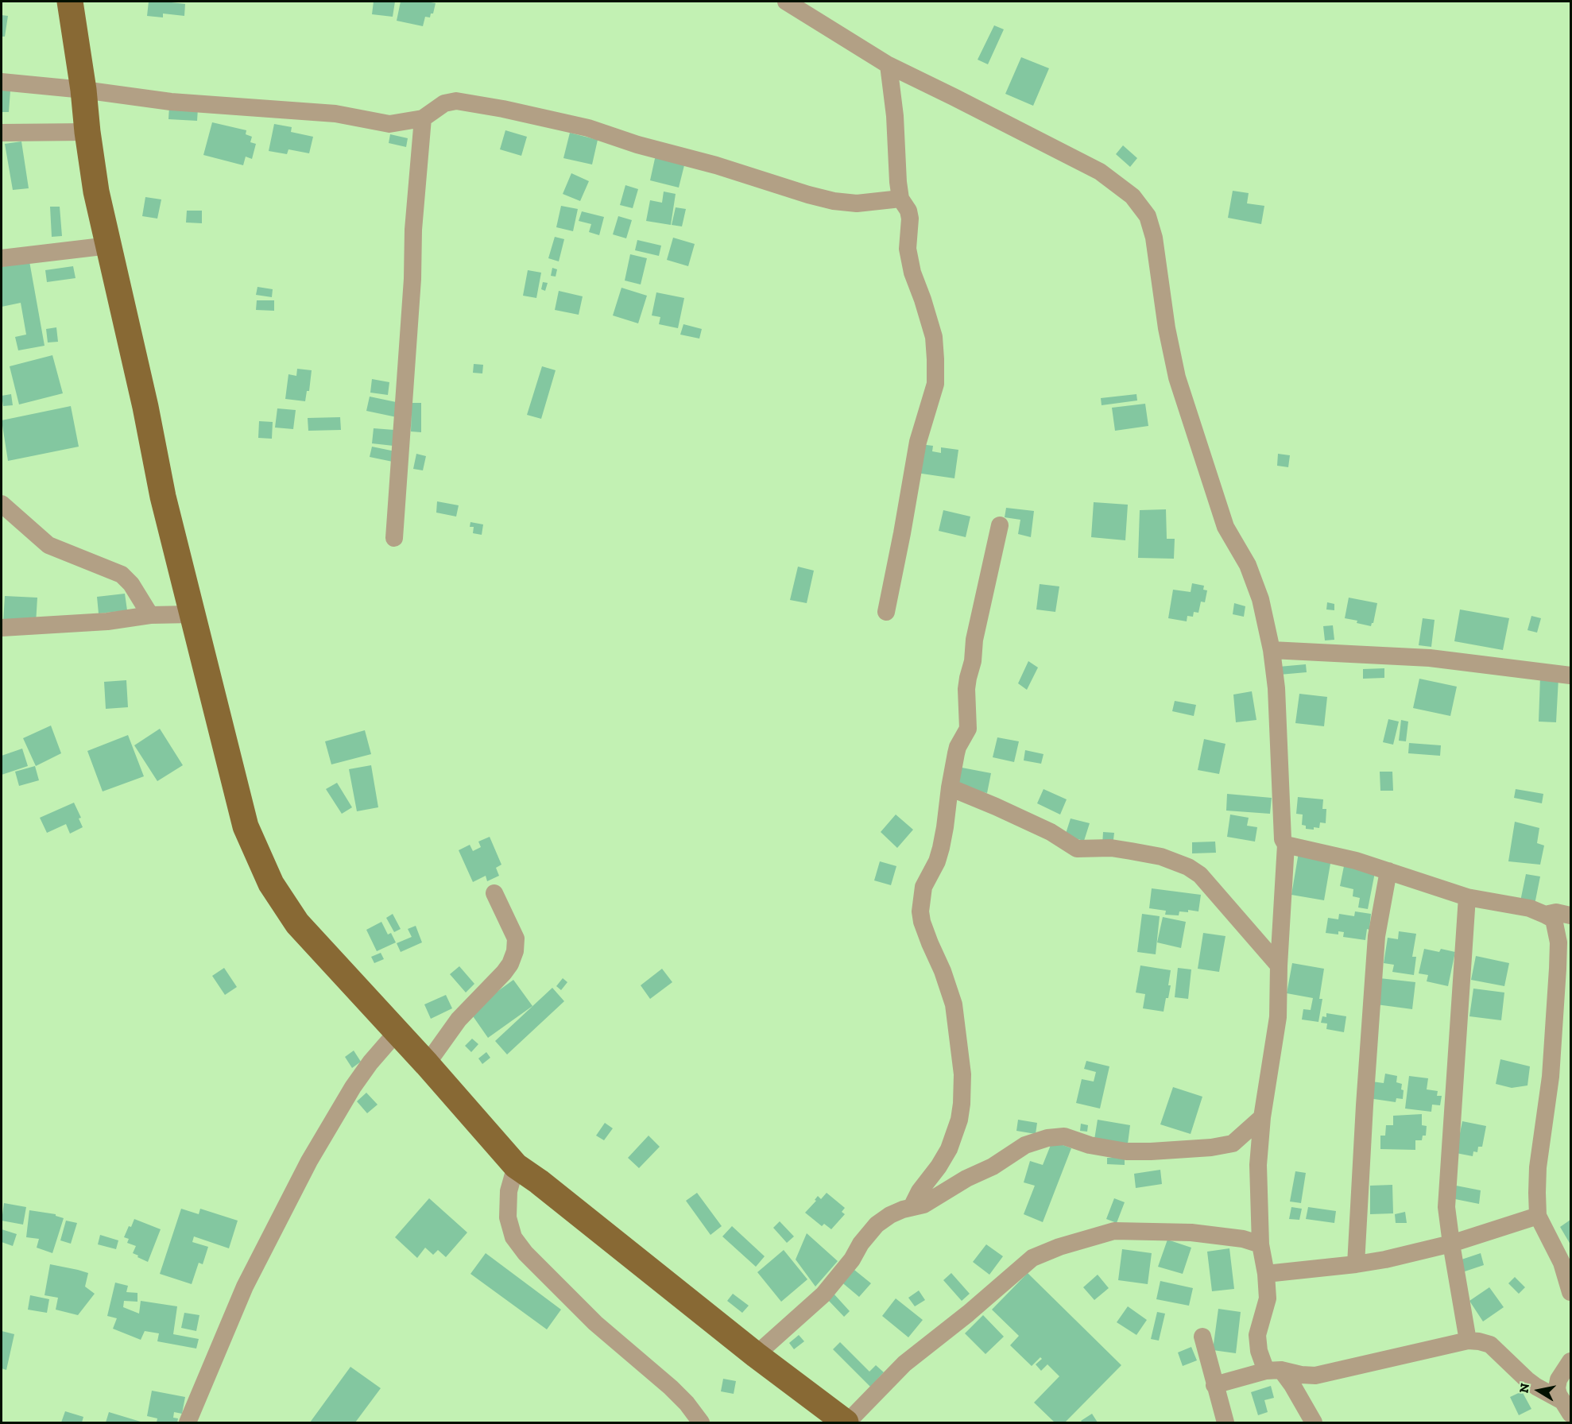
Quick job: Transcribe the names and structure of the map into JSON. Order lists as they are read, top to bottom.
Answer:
{
  "north": "left"
}
